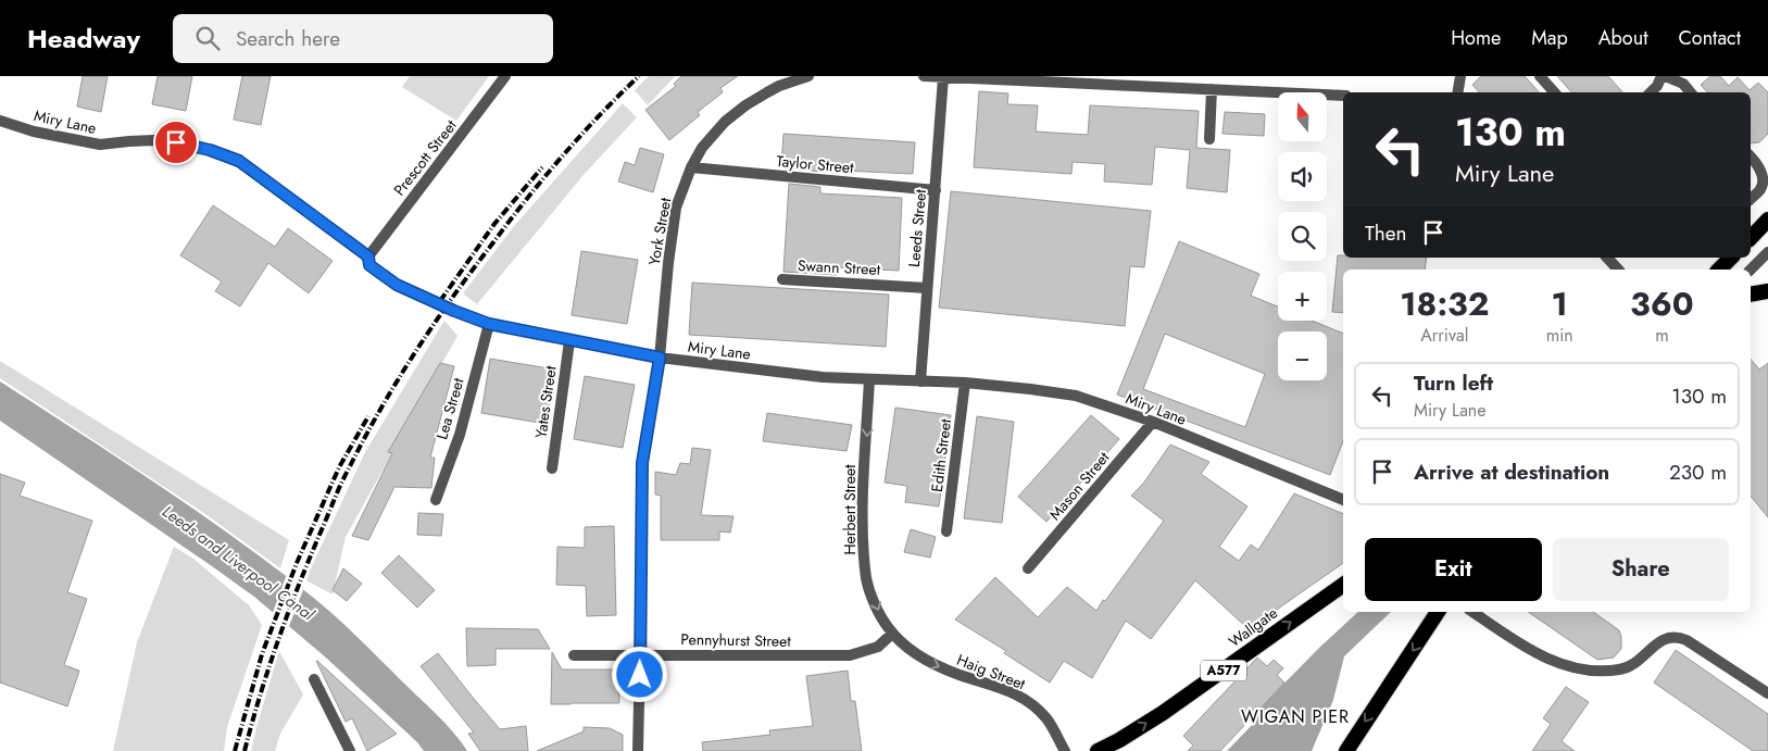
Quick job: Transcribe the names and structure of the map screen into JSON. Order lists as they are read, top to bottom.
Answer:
{
  "streets": {
    "highway": ["Wallgate", "A577"],
    "street": [
      "Miry Lane",
      "Prescott Street",
      "Taylor Street",
      "Leeds Street",
      "York Street",
      "Swann Street",
      "Yates Street",
      "Lea Street",
      "Edith Street",
      "Mason Street",
      "Herbert Street",
      "Pennyhurst Street",
      "Haig Street"
    ]
  },
  "crossings": [
    ["Miry Lane", "Prescott Street"],
    ["Miry Lane", "Leeds Street"],
    ["Miry Lane", "York Street"],
    ["Miry Lane", "Yates Street"],
    ["Miry Lane", "Lea Street"],
    ["Miry Lane", "Edith Street"],
    ["Miry Lane", "Mason Street"],
    ["Miry Lane", "Herbert Street"],
    ["Taylor Street", "Leeds Street"],
    ["Taylor Street", "York Street"],
    ["Leeds Street", "Swann Street"],
    ["York Street", "Pennyhurst Street"],
    ["Herbert Street", "Pennyhurst Street"],
    ["Herbert Street", "Haig Street"],
    ["Pennyhurst Street", "Haig Street"]
  ],
  "one_way": ["Herbert Street", "Haig Street"],
  "districts": ["WIGAN PIER"],
  "water": ["Leeds and Liverpool Canal"],
  "north": "top",
  "page": {
    "header": "Headway",
    "search": "Search here",
    "nav": [
      "Home",
      "Map",
      "About",
      "Contact"
    ],
    "map_buttons": ["+", "−"],
    "turn": ["130 m", "Miry Lane"],
    "then": "Then",
    "eta": [
      "18:32",
      "Arrival",
      "1",
      "min",
      "360",
      "m"
    ],
    "list": [
      {
        "name": "Turn left",
        "note": "Miry Lane",
        "value": "130 m"
      },
      {
        "name": "Arrive at destination",
        "value": "230 m"
      }
    ],
    "buttons": ["Exit", "Share"]
  }
}
